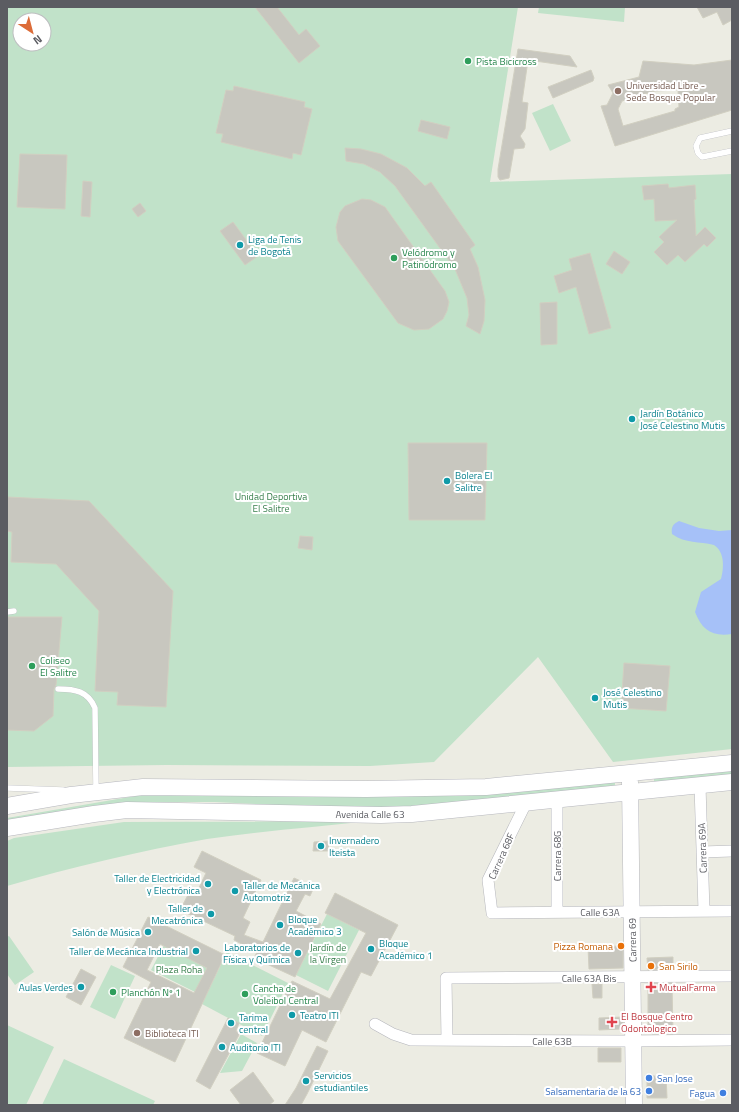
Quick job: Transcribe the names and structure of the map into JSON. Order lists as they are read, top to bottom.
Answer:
{
  "streets": {
    "main road": ["Avenida Calle 63", "Carrera 69"],
    "street": [
      "Carrera 69A",
      "Carrera 68F",
      "Carrera 68G",
      "Calle 63A",
      "Calle 63A Bis",
      "Calle 63B"
    ]
  },
  "crossings": [
    ["Avenida Calle 63", "Carrera 69A"],
    ["Avenida Calle 63", "Carrera 68F"],
    ["Avenida Calle 63", "Carrera 68G"],
    ["Avenida Calle 63", "Carrera 69"],
    ["Carrera 69A", "Calle 63A"],
    ["Carrera 68F", "Calle 63A"],
    ["Carrera 68G", "Calle 63A"],
    ["Calle 63A", "Carrera 69"],
    ["Carrera 69", "Calle 63A Bis"],
    ["Carrera 69", "Calle 63B"],
    ["Calle 63A Bis", "Calle 63B"]
  ],
  "parks": ["Unidad Deportiva El Salitre", "Jardín de la Virgen", "Plaza Roha"],
  "places": {
    "other": [
      "Pista Bicicross",
      "Universidad Libre - Sede Bosque Popular",
      "Liga de Tenis de Bogotá",
      "Velódromo y Patinódromo",
      "Jardín Botánico José Celestino Mutis",
      "Bolera El Salitre",
      "Coliseo El Salitre",
      "José Celestino Mutis",
      "Invernadero Iteista",
      "Taller de Electricidad y Electrónica",
      "Taller de Mecánica Automotriz",
      "Taller de Mecatrónica",
      "Bloque Académico 3",
      "Salón de Música",
      "Pizza Romana",
      "Bloque Académico 1",
      "Taller de Mecánica Industrial",
      "Laboratorios de Física y Química",
      "San Sirilo",
      "Aulas Verdes",
      "Planchón Nº 1",
      "Cancha de Voleibol Central",
      "Teatro ITI",
      "Tarima central",
      "Biblioteca ITI",
      "Auditorio ITI",
      "San Jose",
      "Servicios estudiantiles",
      "Salsamentaria de la 63",
      "Fagua"
    ],
    "health": ["MutualFarma", "El Bosque Centro Odontologico"]
  },
  "north": "bottom right"
}
